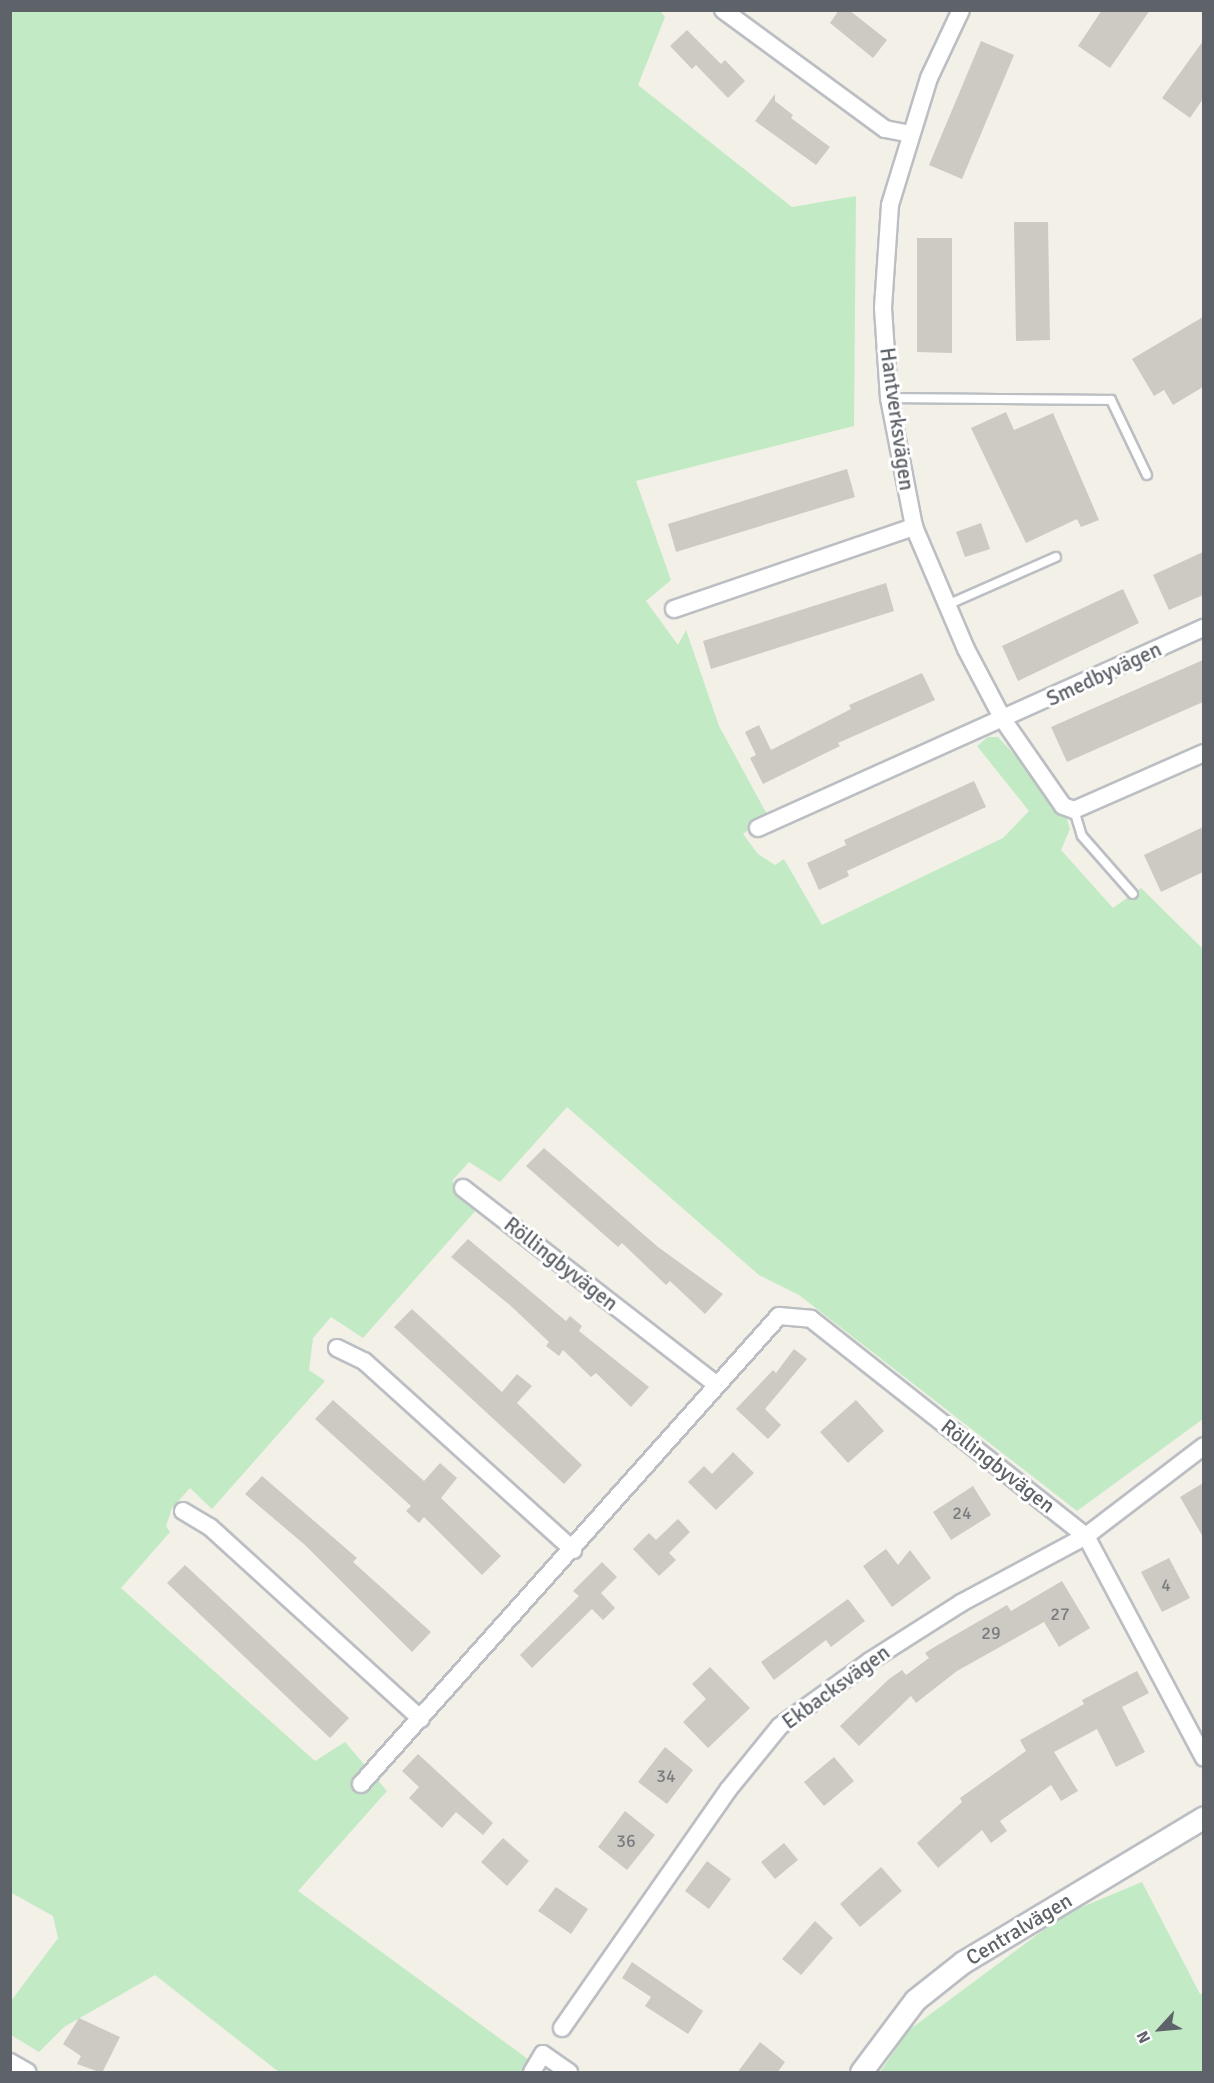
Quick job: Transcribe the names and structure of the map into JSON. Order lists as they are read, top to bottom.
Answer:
{
  "streets": {
    "street": [
      "Hantverksvägen",
      "Smedbyvägen",
      "Röllingbyvägen",
      "Ekbacksvägen",
      "Centralvägen"
    ]
  },
  "crossings": [
    ["Hantverksvägen", "Smedbyvägen"],
    ["Röllingbyvägen", "Ekbacksvägen"]
  ],
  "house_numbers": [
    "24",
    "4",
    "27",
    "29",
    "34",
    "36"
  ],
  "north": "bottom left"
}
